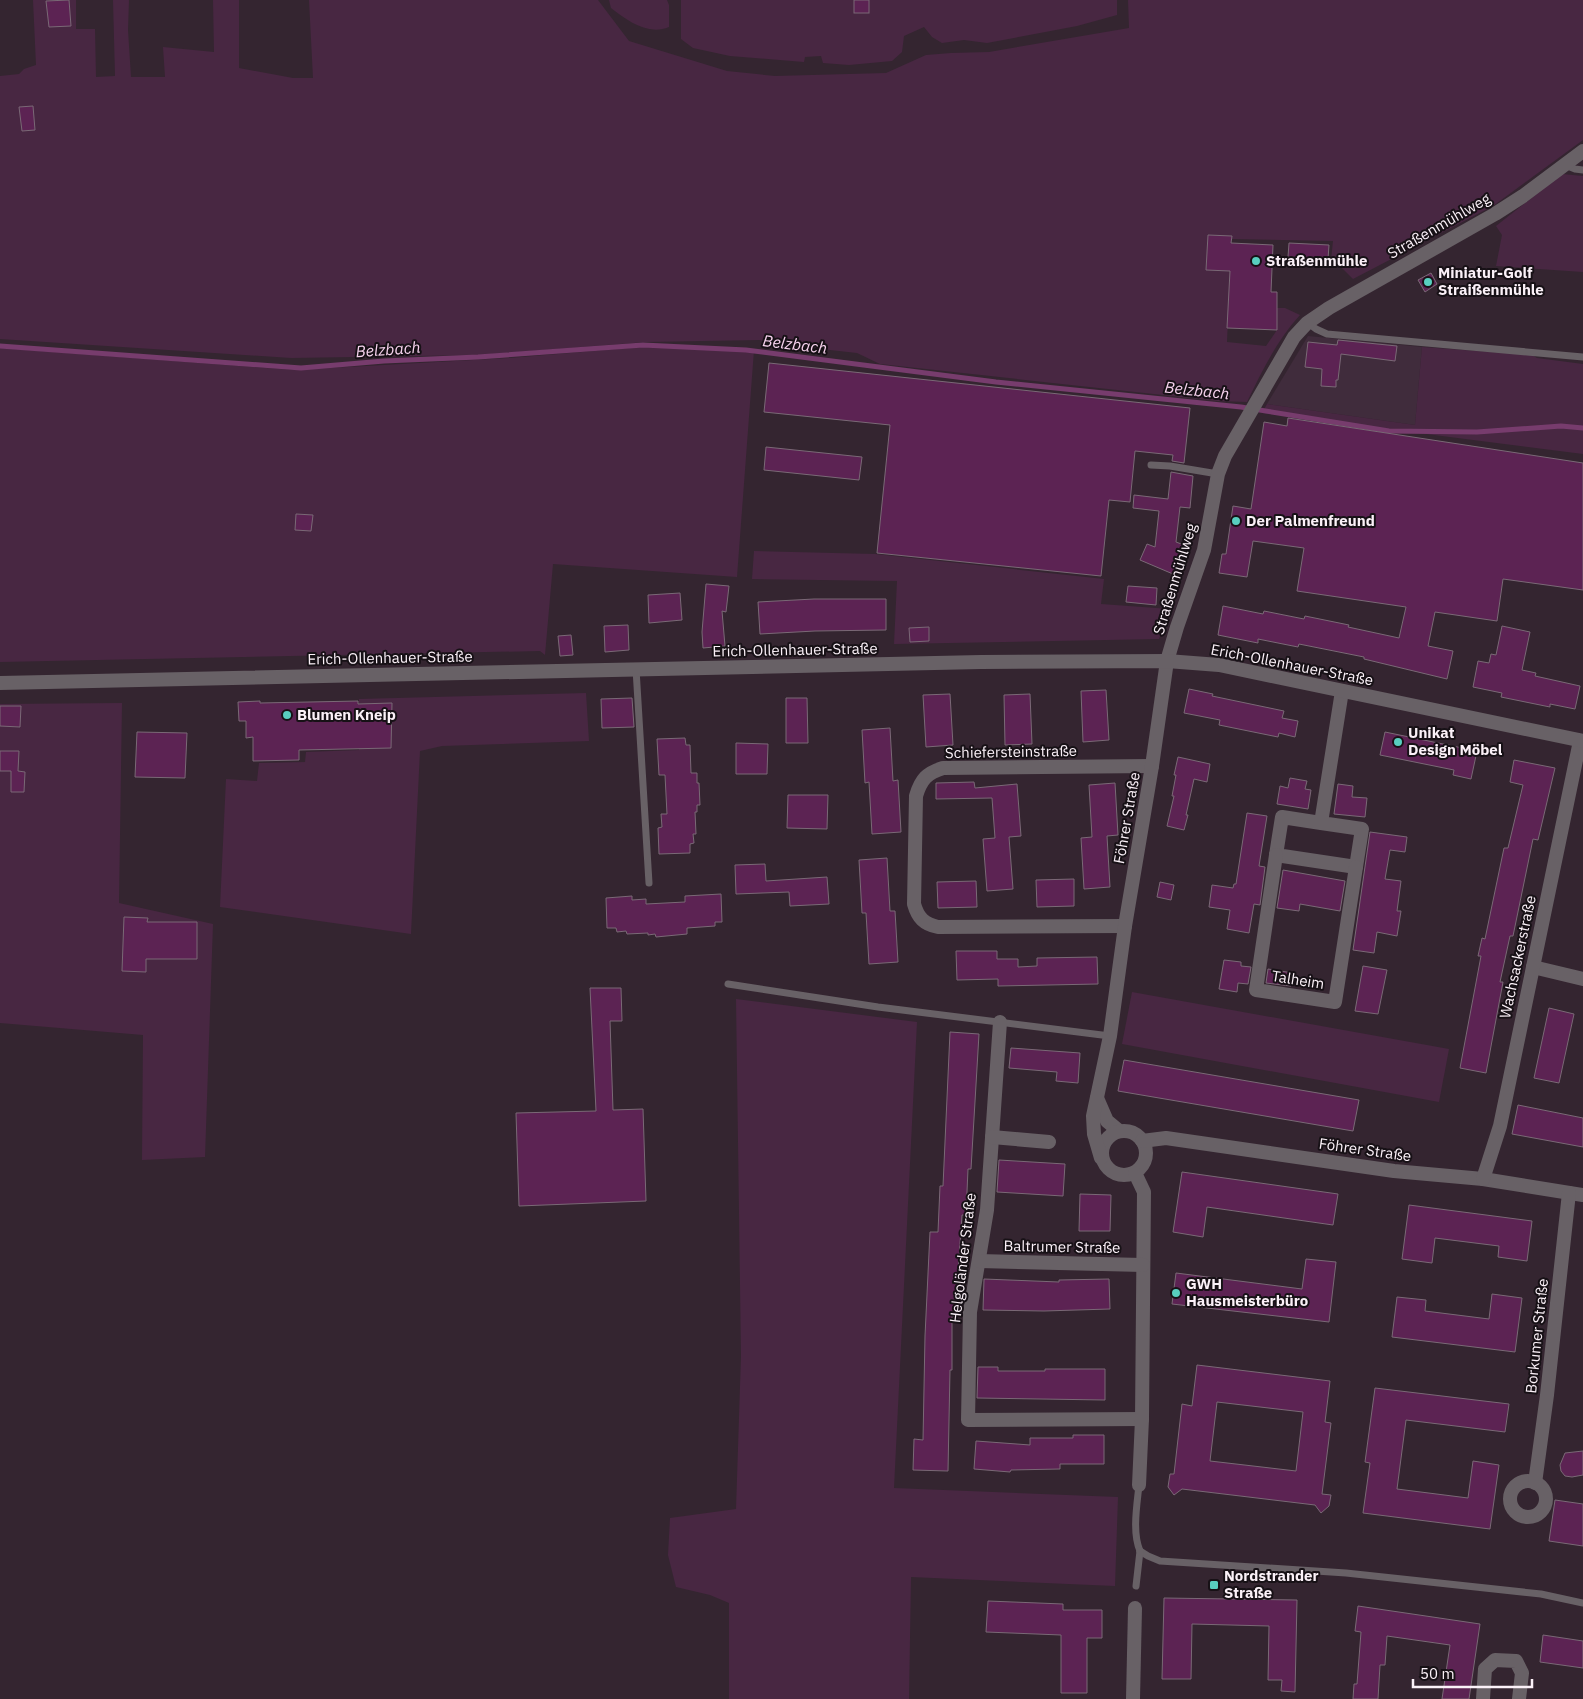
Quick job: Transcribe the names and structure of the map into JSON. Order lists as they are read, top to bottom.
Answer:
{
  "streets": {
    "street": [
      "Straßenmühlweg",
      "Erich-Ollenhauer-Straße",
      "Schiefersteinstraße",
      "Föhrer Straße",
      "Wachsackerstraße",
      "Talheim",
      "Baltrumer Straße",
      "Helgoländer Straße",
      "Borkumer Straße"
    ]
  },
  "crossings": [
    ["Straßenmühlweg", "Erich-Ollenhauer-Straße"],
    ["Straßenmühlweg", "Föhrer Straße"],
    ["Erich-Ollenhauer-Straße", "Föhrer Straße"],
    ["Erich-Ollenhauer-Straße", "Wachsackerstraße"],
    ["Schiefersteinstraße", "Föhrer Straße"],
    ["Föhrer Straße", "Wachsackerstraße"],
    ["Föhrer Straße", "Borkumer Straße"],
    ["Baltrumer Straße", "Helgoländer Straße"]
  ],
  "water": ["Belzbach"],
  "places": {
    "other": [
      "Straßenmühle",
      "Miniatur-Golf Straißenmühle",
      "Der Palmenfreund",
      "Blumen Kneip",
      "Unikat Design Möbel",
      "GWH Hausmeisterbüro"
    ],
    "transit": ["Nordstrander Straße"]
  },
  "scale_bar": "50 m"
}
